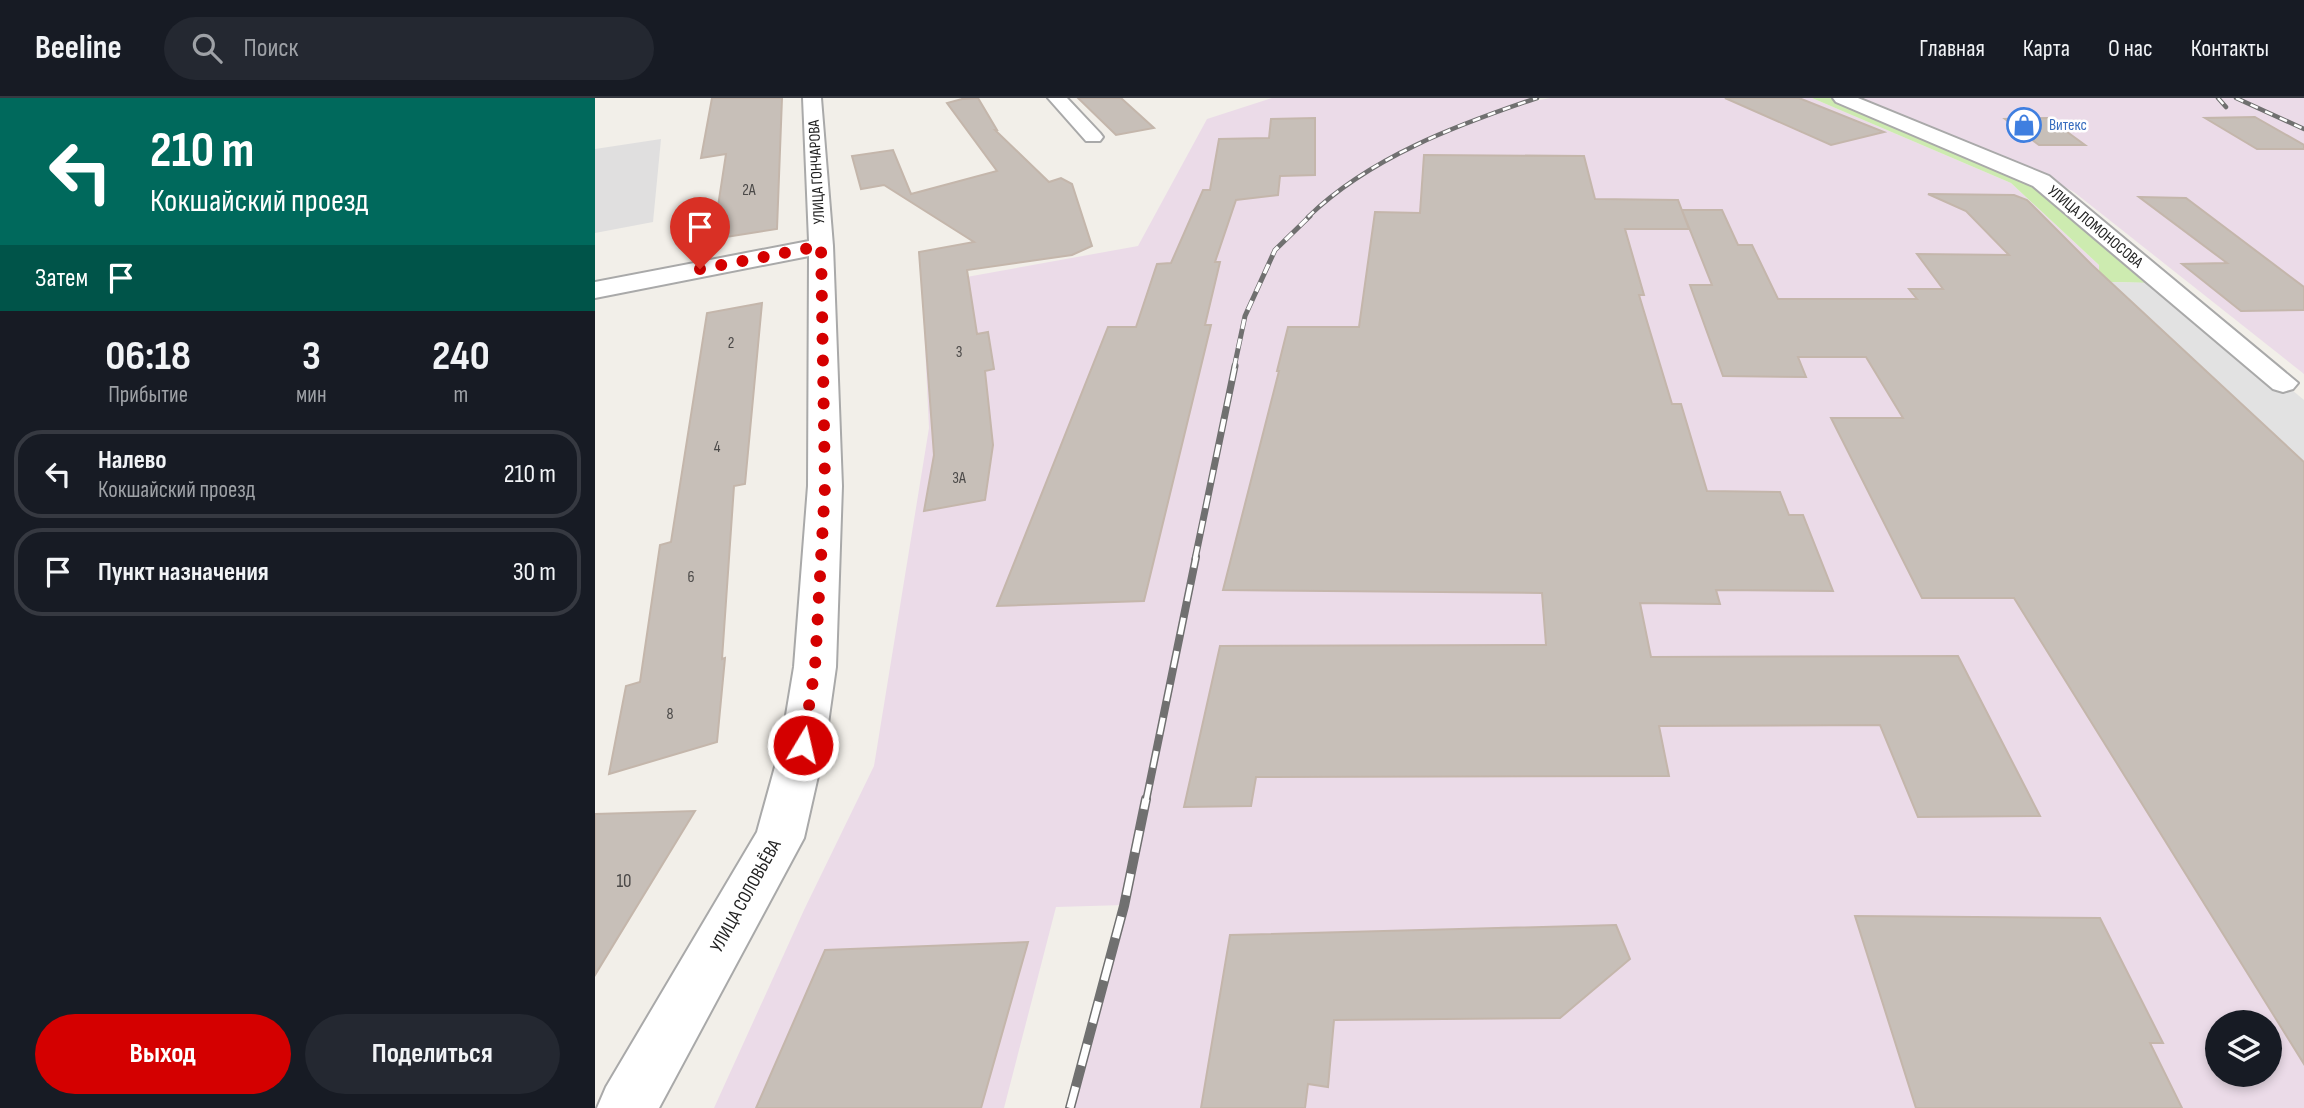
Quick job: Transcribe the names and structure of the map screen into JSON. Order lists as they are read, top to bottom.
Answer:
{
  "streets": {
    "street": ["УЛИЦА ГОНЧАРОВА", "УЛИЦА ЛОМОНОСОВА", "УЛИЦА СОЛОВЬЁВА"]
  },
  "crossings": [
    ["УЛИЦА ГОНЧАРОВА", "УЛИЦА СОЛОВЬЁВА"]
  ],
  "places": {
    "shop": ["Витекс"]
  },
  "house_numbers": [
    "2А",
    "2",
    "3",
    "4",
    "3А",
    "6",
    "8",
    "10"
  ],
  "page": {
    "header": "Beeline",
    "search": "Поиск",
    "nav": [
      "Главная",
      "Карта",
      "О нас",
      "Контакты"
    ],
    "turn": ["210 m", "Кокшайский проезд"],
    "then": "Затем",
    "eta": [
      "06:18",
      "Прибытие",
      "3",
      "мин",
      "240",
      "m"
    ],
    "list": [
      {
        "name": "Налево",
        "note": "Кокшайский проезд",
        "value": "210 m"
      },
      {
        "name": "Пункт назначения",
        "value": "30 m"
      }
    ],
    "buttons": ["Выход", "Поделиться"]
  }
}
